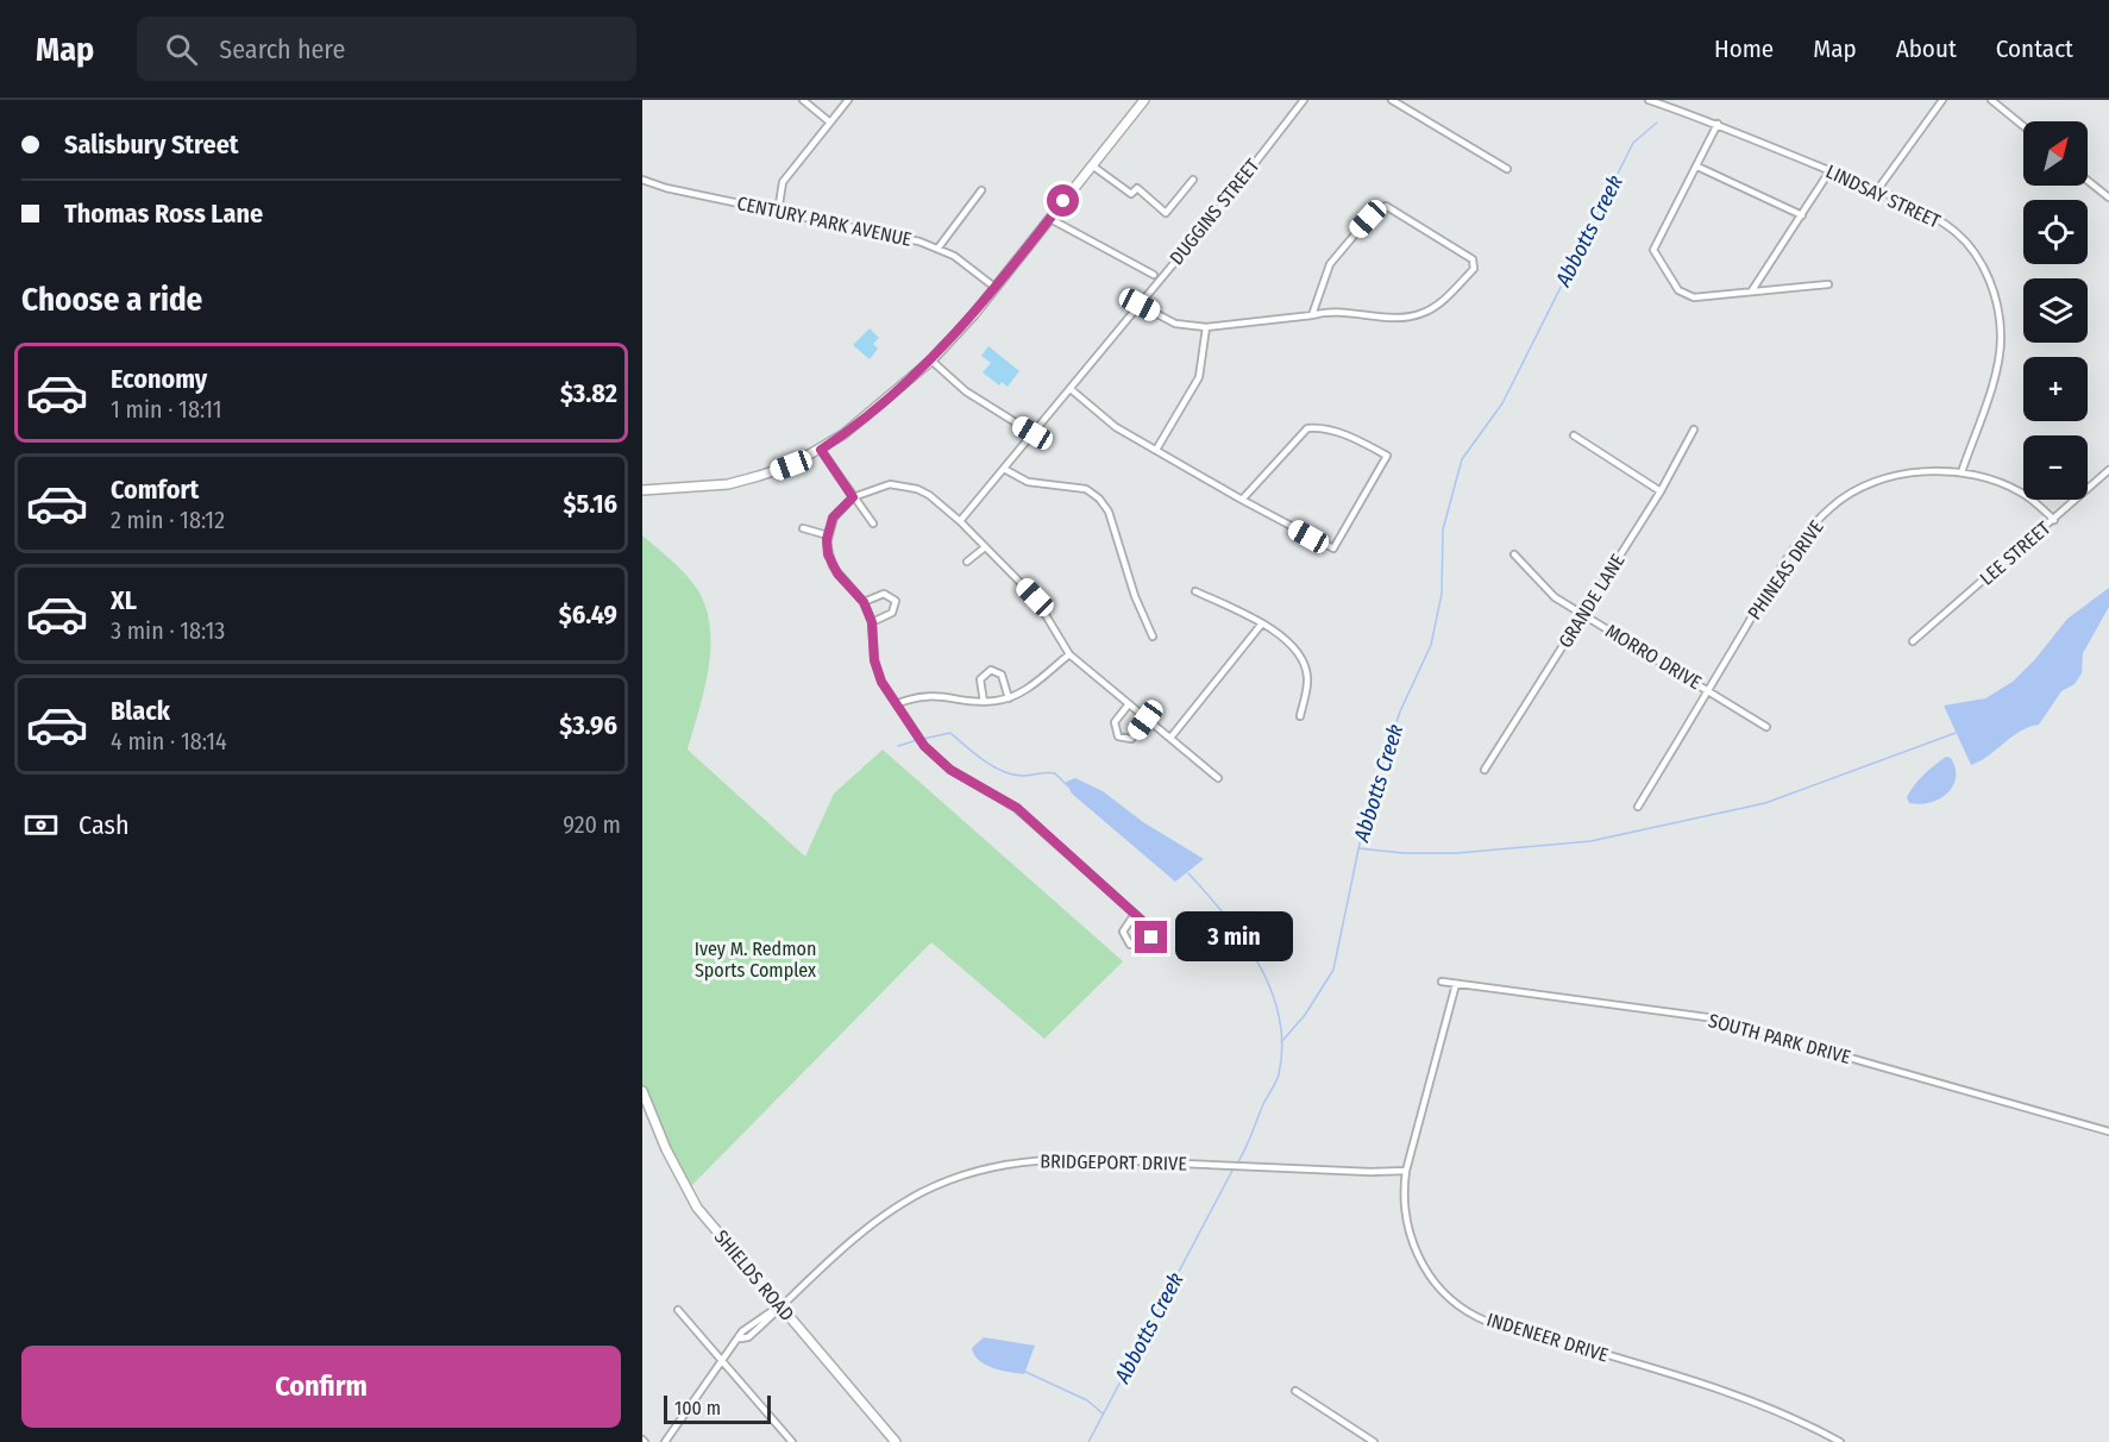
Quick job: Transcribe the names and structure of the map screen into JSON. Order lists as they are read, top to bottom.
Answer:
{
  "streets": {
    "main road": ["SHIELDS ROAD"],
    "street": [
      "LINDSAY STREET",
      "DUGGINS STREET",
      "CENTURY PARK AVENUE",
      "LEE STREET",
      "PHINEAS DRIVE",
      "GRANDE LANE",
      "MORRO DRIVE",
      "SOUTH PARK DRIVE",
      "BRIDGEPORT DRIVE",
      "INDENEER DRIVE"
    ]
  },
  "crossings": [
    ["LINDSAY STREET", "PHINEAS DRIVE"],
    ["LEE STREET", "PHINEAS DRIVE"],
    ["PHINEAS DRIVE", "MORRO DRIVE"],
    ["GRANDE LANE", "MORRO DRIVE"],
    ["SOUTH PARK DRIVE", "INDENEER DRIVE"],
    ["BRIDGEPORT DRIVE", "SHIELDS ROAD"],
    ["BRIDGEPORT DRIVE", "INDENEER DRIVE"]
  ],
  "water": ["Abbotts Creek"],
  "parks": ["Ivey M. Redmon Sports Complex"],
  "scale_bar": "100 m",
  "north": "top right",
  "page": {
    "header": "Map",
    "search": "Search here",
    "nav": [
      "Home",
      "Map",
      "About",
      "Contact"
    ],
    "banner": ["Salisbury Street", "Thomas Ross Lane"],
    "map_buttons": ["+", "−"],
    "heading": "Choose a ride",
    "list": [
      {
        "name": "Economy",
        "note": "1 min · 18:11",
        "value": "$3.82"
      },
      {
        "name": "Comfort",
        "note": "2 min · 18:12",
        "value": "$5.16"
      },
      {
        "name": "XL",
        "note": "3 min · 18:13",
        "value": "$6.49"
      },
      {
        "name": "Black",
        "note": "4 min · 18:14",
        "value": "$3.96"
      }
    ],
    "pay": ["Cash", "920 m"],
    "bubble": "3 min",
    "buttons": "Confirm",
    "scale": "100 m"
  }
}
